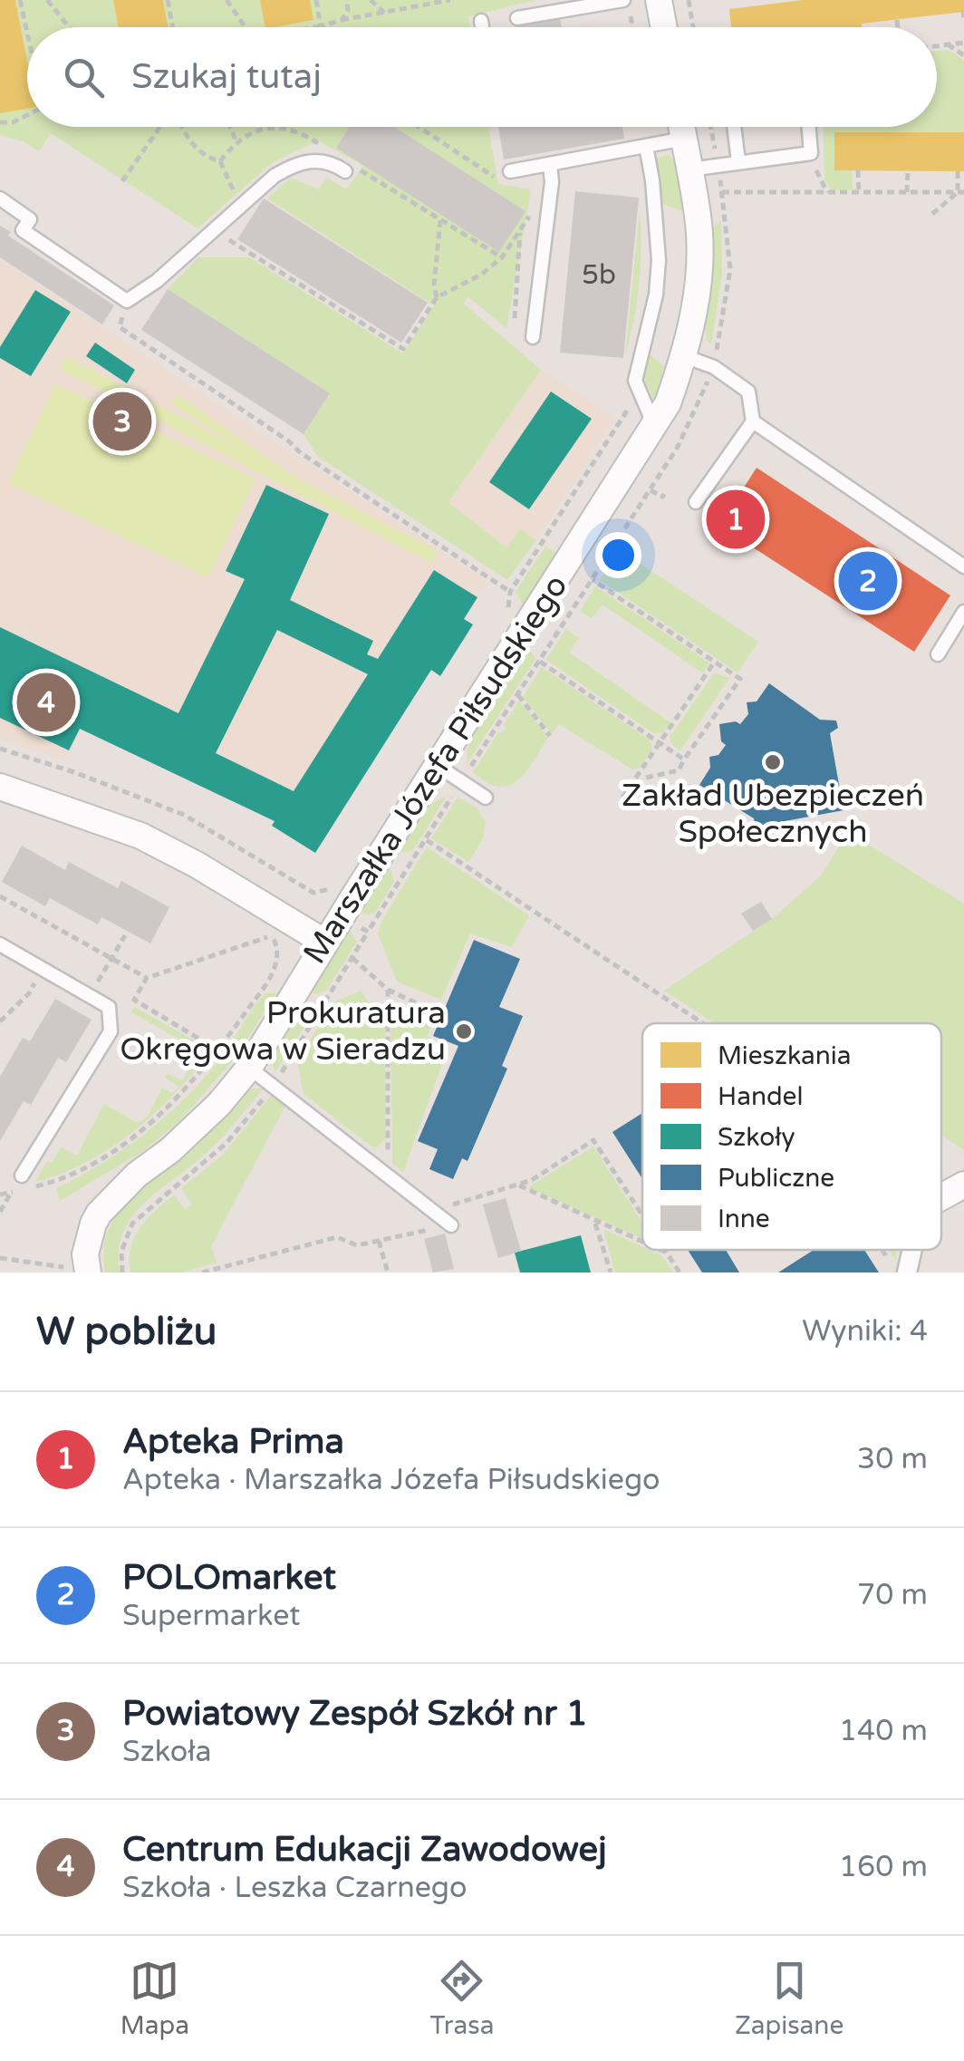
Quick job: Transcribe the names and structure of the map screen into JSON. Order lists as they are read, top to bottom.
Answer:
{
  "streets": {
    "street": ["Marszałka Józefa Piłsudskiego"]
  },
  "places": ["Zakład Ubezpieczeń Społecznych", "Prokuratura Okręgowa w Sieradzu"],
  "house_numbers": ["5b"],
  "legend": [
    "Mieszkania",
    "Handel",
    "Szkoły",
    "Publiczne",
    "Inne"
  ],
  "page": {
    "search": "Szukaj tutaj",
    "pins": [
      "3",
      "1",
      "2",
      "4"
    ],
    "heading": ["W pobliżu", "Wyniki: 4"],
    "list": [
      {
        "mark": "1",
        "name": "Apteka Prima",
        "note": "Apteka · Marszałka Józefa Piłsudskiego",
        "value": "30 m"
      },
      {
        "mark": "2",
        "name": "POLOmarket",
        "note": "Supermarket",
        "value": "70 m"
      },
      {
        "mark": "3",
        "name": "Powiatowy Zespół Szkół nr 1",
        "note": "Szkoła",
        "value": "140 m"
      },
      {
        "mark": "4",
        "name": "Centrum Edukacji Zawodowej",
        "note": "Szkoła · Leszka Czarnego",
        "value": "160 m"
      }
    ],
    "nav": ["Mapa", "Trasa", "Zapisane"]
  }
}
